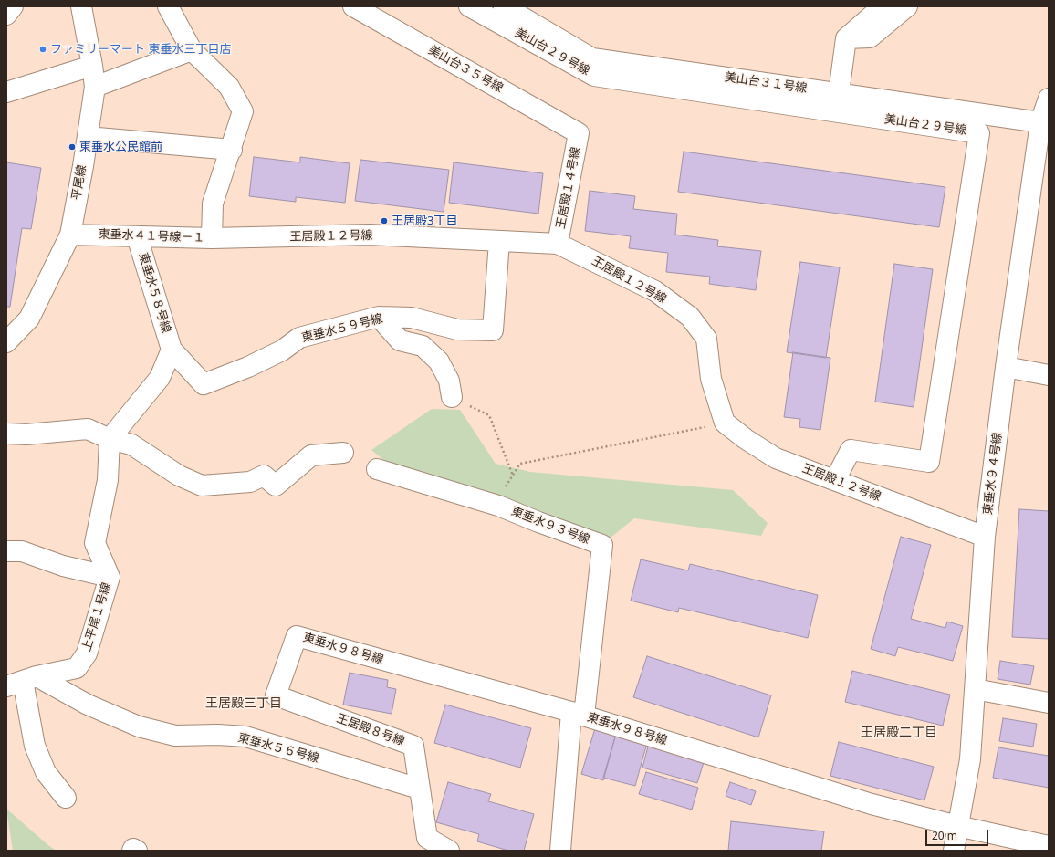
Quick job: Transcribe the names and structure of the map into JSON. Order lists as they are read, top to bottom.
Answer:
{
  "streets": {
    "street": [
      "美山台２９号線",
      "美山台３５号線",
      "美山台３１号線",
      "平尾線",
      "王居殿１４号線",
      "東垂水４１号線－１",
      "王居殿１２号線",
      "東垂水５８号線",
      "東垂水５９号線",
      "東垂水９４号線",
      "東垂水９３号線",
      "上平尾１号線",
      "東垂水９８号線",
      "王居殿８号線",
      "東垂水５６号線"
    ]
  },
  "crossings": [
    ["美山台２９号線", "王居殿１２号線"],
    ["美山台３５号線", "王居殿１４号線"],
    ["美山台３１号線", "東垂水９４号線"],
    ["平尾線", "東垂水４１号線－１"],
    ["王居殿１４号線", "王居殿１２号線"],
    ["東垂水４１号線－１", "王居殿１２号線"],
    ["東垂水４１号線－１", "東垂水５８号線"],
    ["王居殿１２号線", "東垂水５９号線"],
    ["王居殿１２号線", "東垂水９４号線"],
    ["東垂水５８号線", "東垂水５９号線"],
    ["東垂水９４号線", "東垂水９８号線"],
    ["東垂水９３号線", "東垂水９８号線"],
    ["上平尾１号線", "東垂水５６号線"],
    ["東垂水９８号線", "王居殿８号線"],
    ["王居殿８号線", "東垂水５６号線"]
  ],
  "districts": ["王居殿三丁目", "王居殿二丁目"],
  "places": ["ファミリーマート 東垂水三丁目店", "東垂水公民館前", "王居殿3丁目"],
  "scale_bar": "20 m"
}
